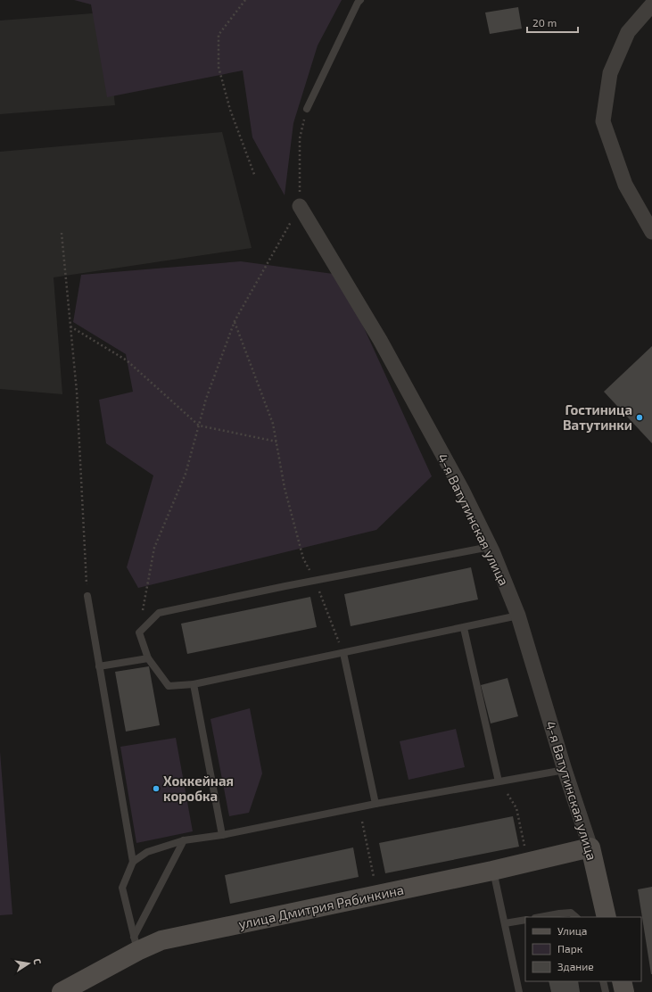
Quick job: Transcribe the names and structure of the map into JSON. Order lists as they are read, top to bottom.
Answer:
{
  "streets": {
    "street": ["4-я Ватутинская улица", "улица Дмитрия Рябинкина"]
  },
  "crossings": [
    ["4-я Ватутинская улица", "улица Дмитрия Рябинкина"]
  ],
  "places": ["Гостиница Ватутинки", "Хоккейная коробка"],
  "legend": ["Улица", "Парк", "Здание"],
  "scale_bar": "20 m",
  "north": "right"
}
